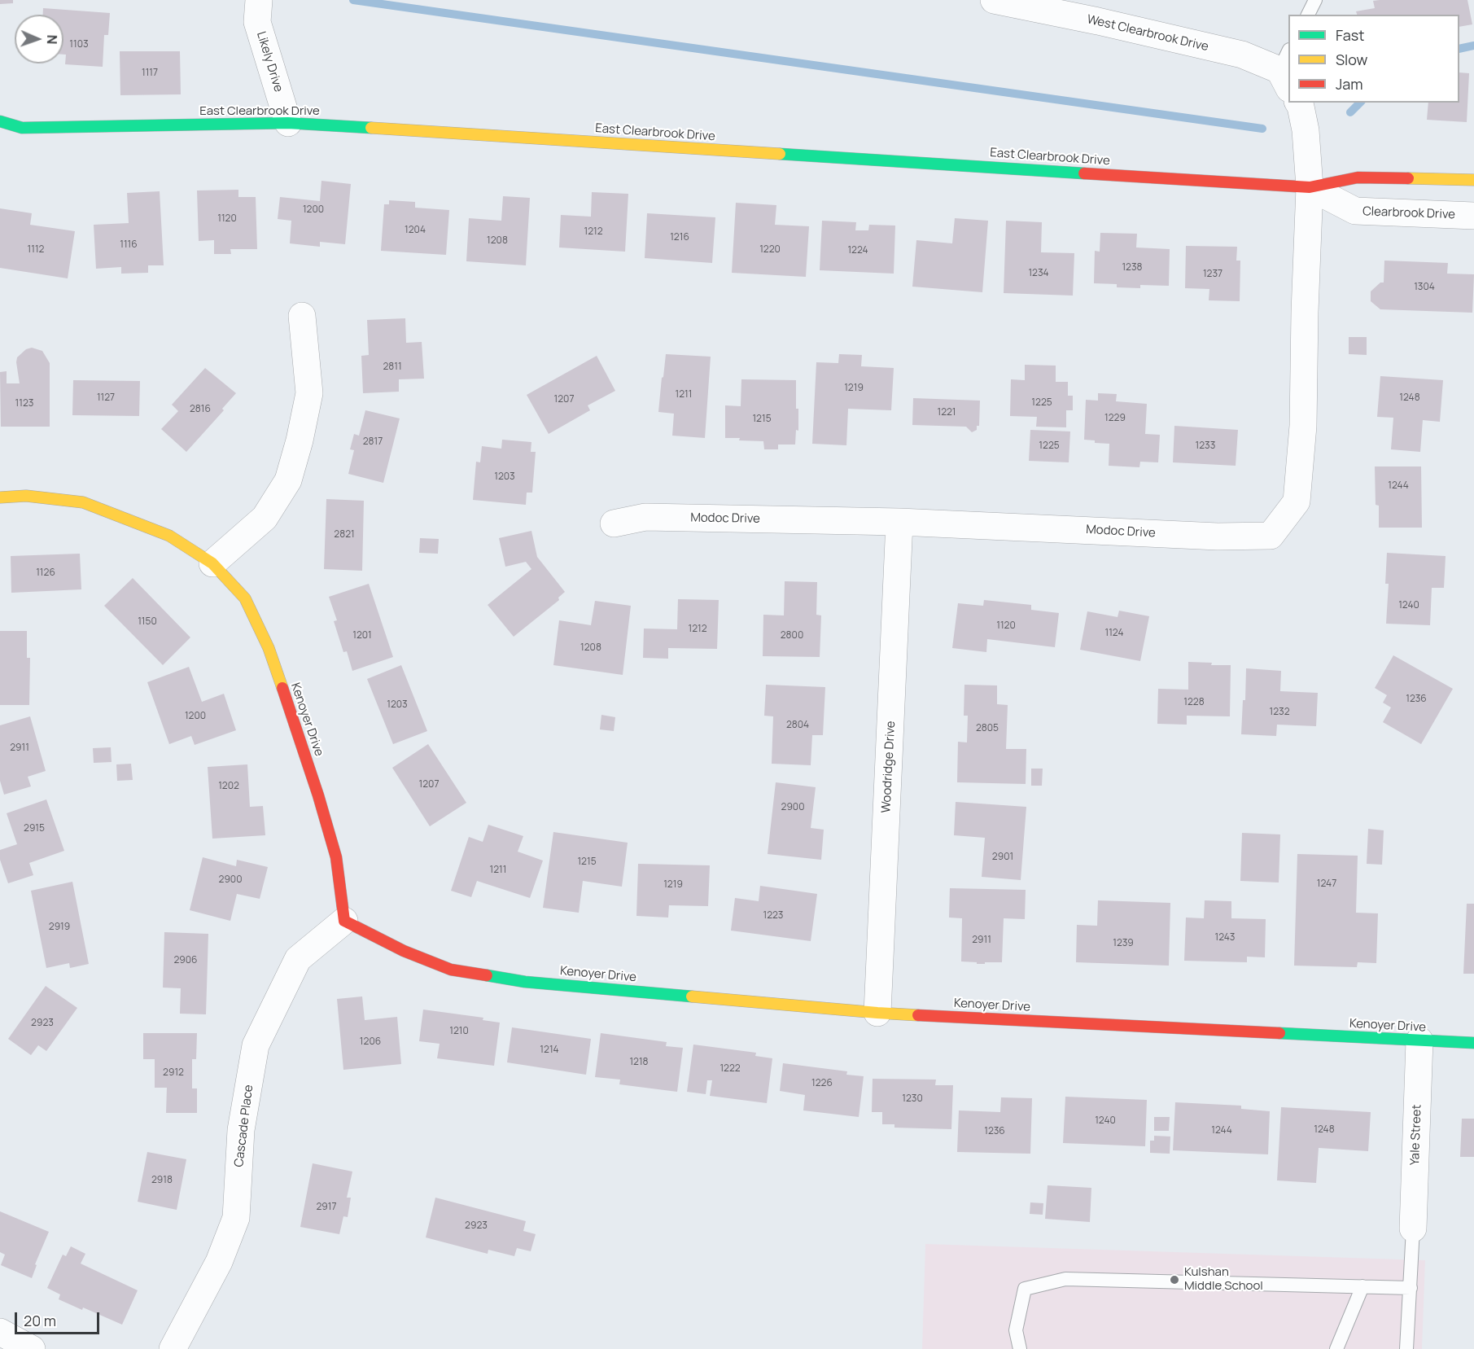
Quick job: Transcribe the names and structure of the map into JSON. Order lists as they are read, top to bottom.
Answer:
{
  "streets": {
    "street": [
      "West Clearbrook Drive",
      "Likely Drive",
      "East Clearbrook Drive",
      "Clearbrook Drive",
      "Modoc Drive",
      "Kenoyer Drive",
      "Woodridge Drive",
      "Cascade Place",
      "Yale Street"
    ]
  },
  "crossings": [
    ["Likely Drive", "East Clearbrook Drive"],
    ["East Clearbrook Drive", "Clearbrook Drive"],
    ["East Clearbrook Drive", "Modoc Drive"],
    ["Clearbrook Drive", "Modoc Drive"],
    ["Modoc Drive", "Woodridge Drive"],
    ["Kenoyer Drive", "Woodridge Drive"],
    ["Kenoyer Drive", "Cascade Place"],
    ["Kenoyer Drive", "Yale Street"]
  ],
  "places": ["Kulshan Middle School"],
  "house_numbers": [
    "1103",
    "1117",
    "1200",
    "1120",
    "1204",
    "1212",
    "1216",
    "1208",
    "1116",
    "1112",
    "1220",
    "1224",
    "1238",
    "1234",
    "1237",
    "1304",
    "2811",
    "1219",
    "1211",
    "1127",
    "1248",
    "1207",
    "1225",
    "1123",
    "2816",
    "1221",
    "1229",
    "1215",
    "2817",
    "1225",
    "1233",
    "1203",
    "1244",
    "2821",
    "1126",
    "1240",
    "1150",
    "1120",
    "1212",
    "1124",
    "1201",
    "2800",
    "1208",
    "1236",
    "1228",
    "1203",
    "1232",
    "1200",
    "2804",
    "2805",
    "2911",
    "1207",
    "1202",
    "2900",
    "2915",
    "2901",
    "1215",
    "1211",
    "2900",
    "1247",
    "1219",
    "1223",
    "2919",
    "1243",
    "2911",
    "1239",
    "2906",
    "2923",
    "1210",
    "1206",
    "1214",
    "1218",
    "1222",
    "2912",
    "1226",
    "1230",
    "1240",
    "1248",
    "1244",
    "1236",
    "2918",
    "2917",
    "2923"
  ],
  "legend": ["Fast", "Slow", "Jam"],
  "scale_bar": "20 m",
  "north": "right"
}
